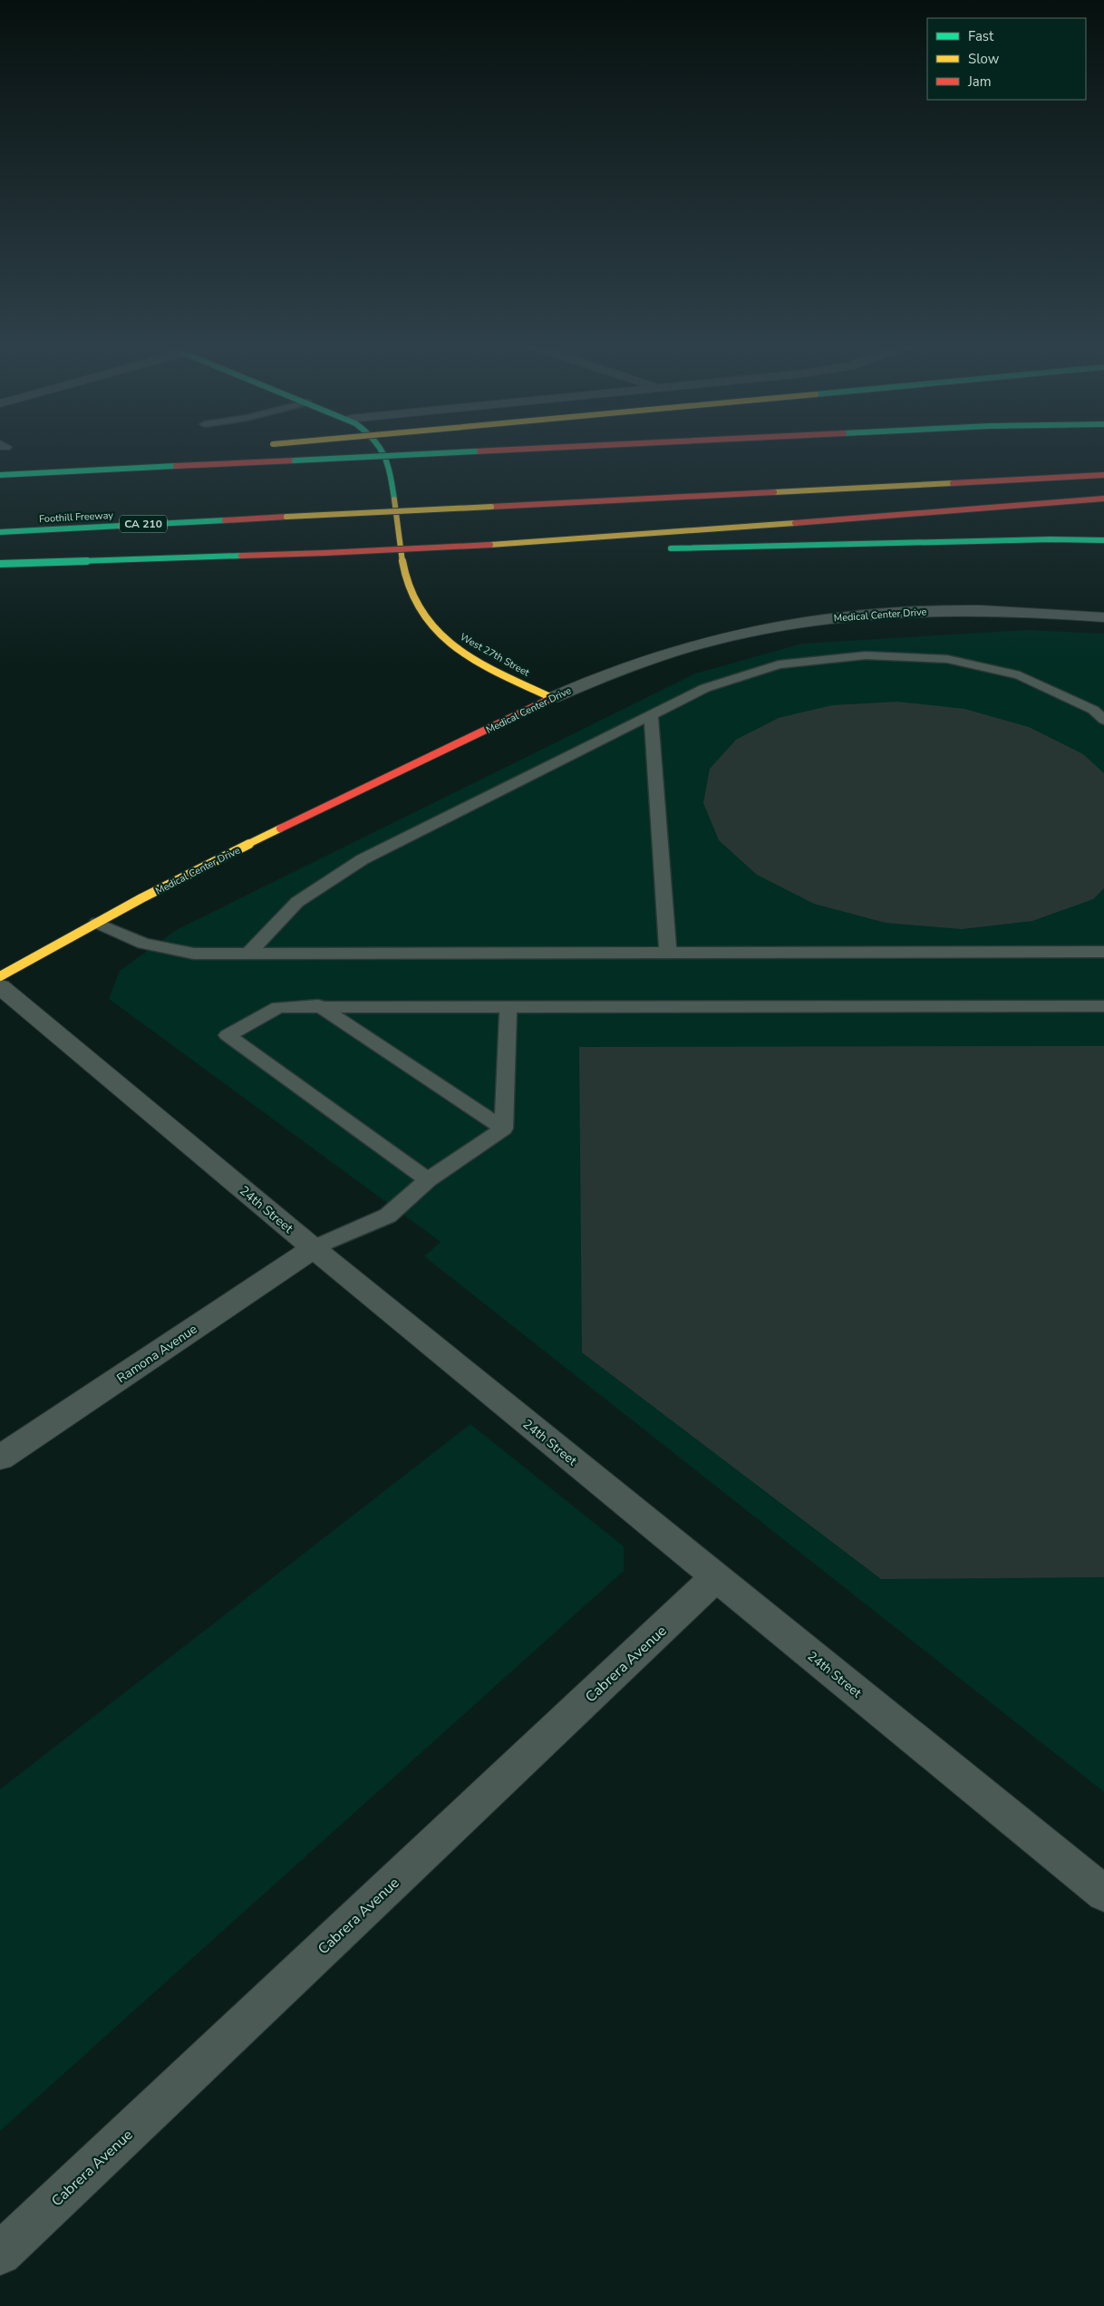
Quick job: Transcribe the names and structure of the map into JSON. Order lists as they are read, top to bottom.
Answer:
{
  "streets": {
    "main road": [
      "Foothill Freeway",
      "CA 210",
      "Medical Center Drive",
      "West 27th Street"
    ],
    "street": ["24th Street", "Ramona Avenue", "Cabrera Avenue"]
  },
  "crossings": [
    ["Medical Center Drive", "West 27th Street"],
    ["24th Street", "Ramona Avenue"],
    ["24th Street", "Cabrera Avenue"]
  ],
  "legend": ["Fast", "Slow", "Jam"]
}
